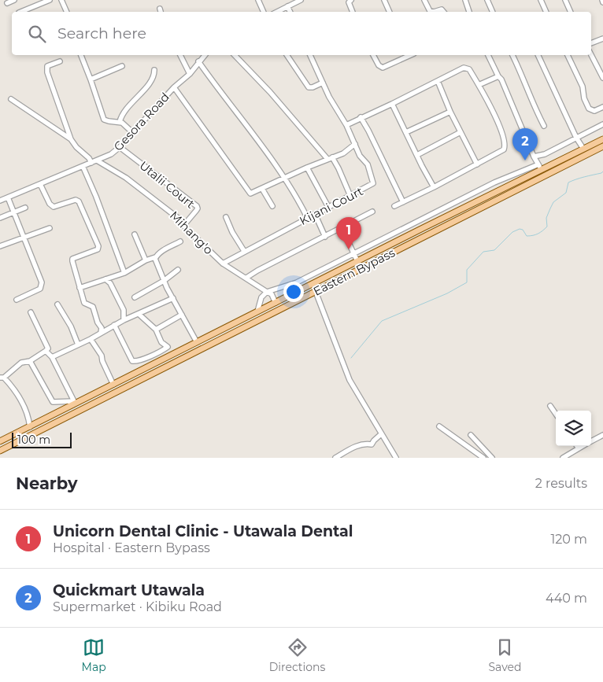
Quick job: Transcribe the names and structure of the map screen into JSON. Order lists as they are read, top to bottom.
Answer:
{
  "streets": {
    "main road": ["Eastern Bypass"],
    "street": [
      "Gesora Road",
      "Utalii Court",
      "Kijani Court",
      "Mihang'o"
    ]
  },
  "crossings": [
    ["Gesora Road", "Utalii Court"],
    ["Gesora Road", "Mihang'o"],
    ["Utalii Court", "Mihang'o"],
    ["Kijani Court", "Mihang'o"],
    ["Mihang'o", "Eastern Bypass"]
  ],
  "scale_bar": "100 m",
  "page": {
    "search": "Search here",
    "pins": ["2", "1"],
    "scale": "100 m",
    "heading": ["Nearby", "2 results"],
    "list": [
      {
        "mark": "1",
        "name": "Unicorn Dental Clinic - Utawala Dental",
        "note": "Hospital · Eastern Bypass",
        "value": "120 m"
      },
      {
        "mark": "2",
        "name": "Quickmart Utawala",
        "note": "Supermarket · Kibiku Road",
        "value": "440 m"
      }
    ],
    "nav": ["Map", "Directions", "Saved"]
  }
}
